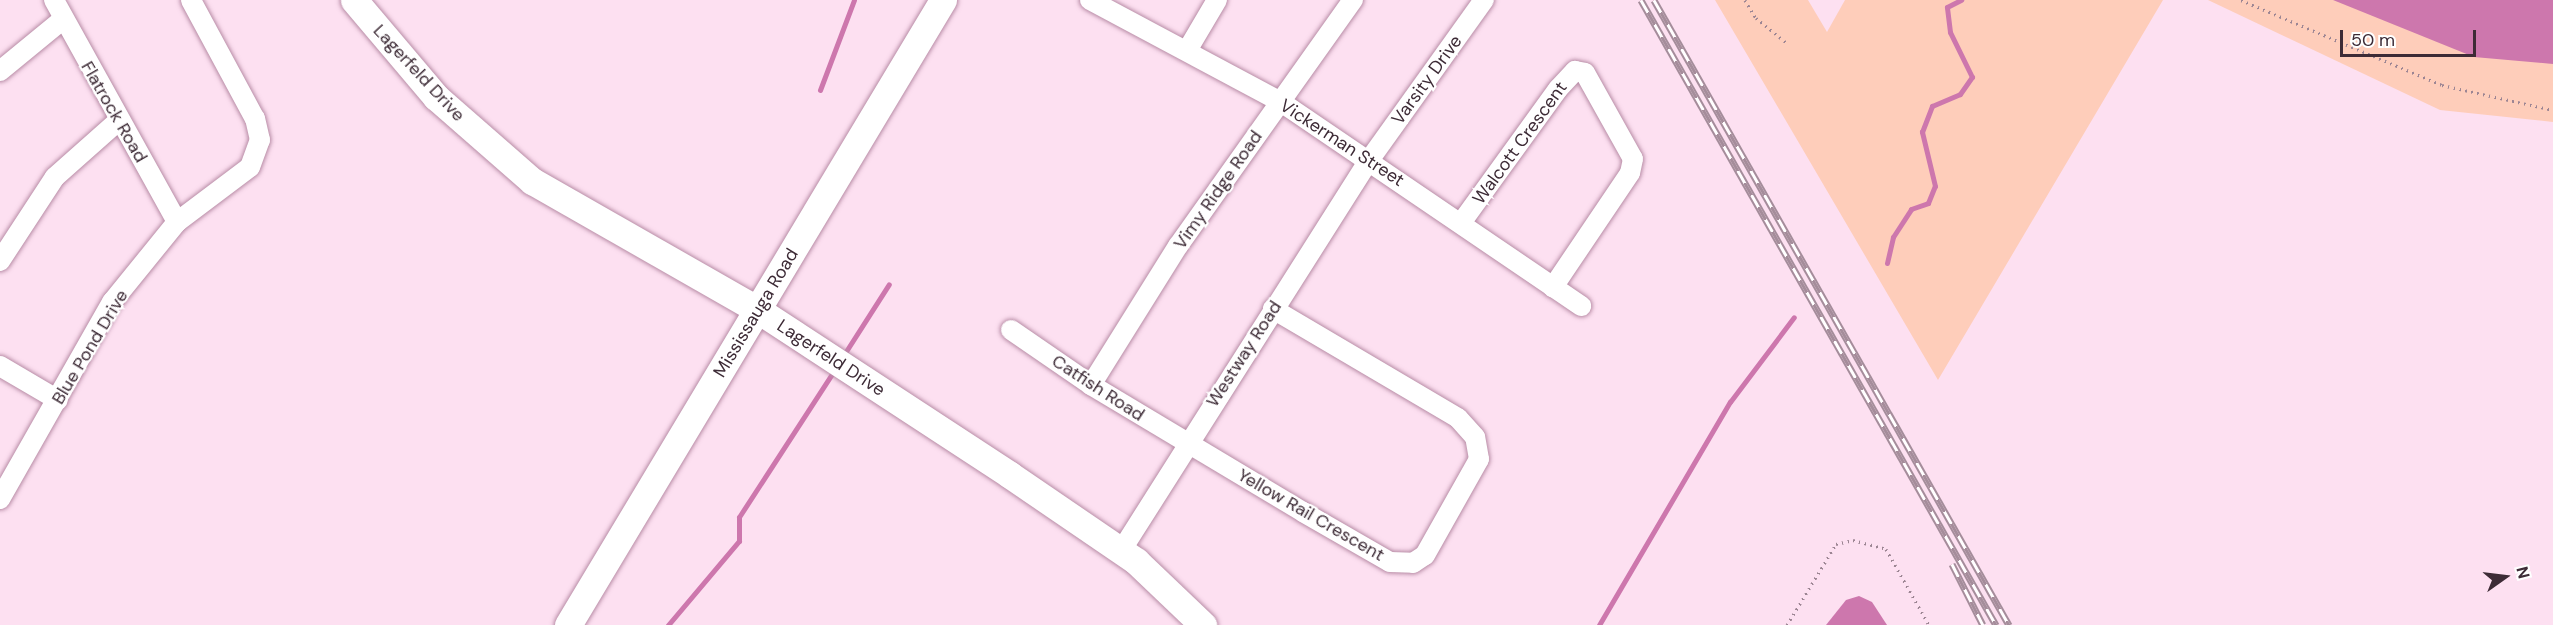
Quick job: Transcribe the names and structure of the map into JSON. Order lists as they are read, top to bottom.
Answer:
{
  "streets": {
    "street": [
      "Lagerfeld Drive",
      "Varsity Drive",
      "Flatrock Road",
      "Vickerman Street",
      "Walcott Crescent",
      "Vimy Ridge Road",
      "Mississauga Road",
      "Blue Pond Drive",
      "Westway Road",
      "Catfish Road",
      "Yellow Rail Crescent"
    ]
  },
  "crossings": [
    ["Lagerfeld Drive", "Mississauga Road"],
    ["Lagerfeld Drive", "Westway Road"],
    ["Varsity Drive", "Vickerman Street"],
    ["Varsity Drive", "Westway Road"],
    ["Flatrock Road", "Blue Pond Drive"],
    ["Vickerman Street", "Walcott Crescent"],
    ["Vickerman Street", "Vimy Ridge Road"],
    ["Vickerman Street", "Westway Road"],
    ["Vimy Ridge Road", "Catfish Road"],
    ["Westway Road", "Catfish Road"],
    ["Westway Road", "Yellow Rail Crescent"],
    ["Catfish Road", "Yellow Rail Crescent"]
  ],
  "scale_bar": "50 m",
  "north": "right"
}
